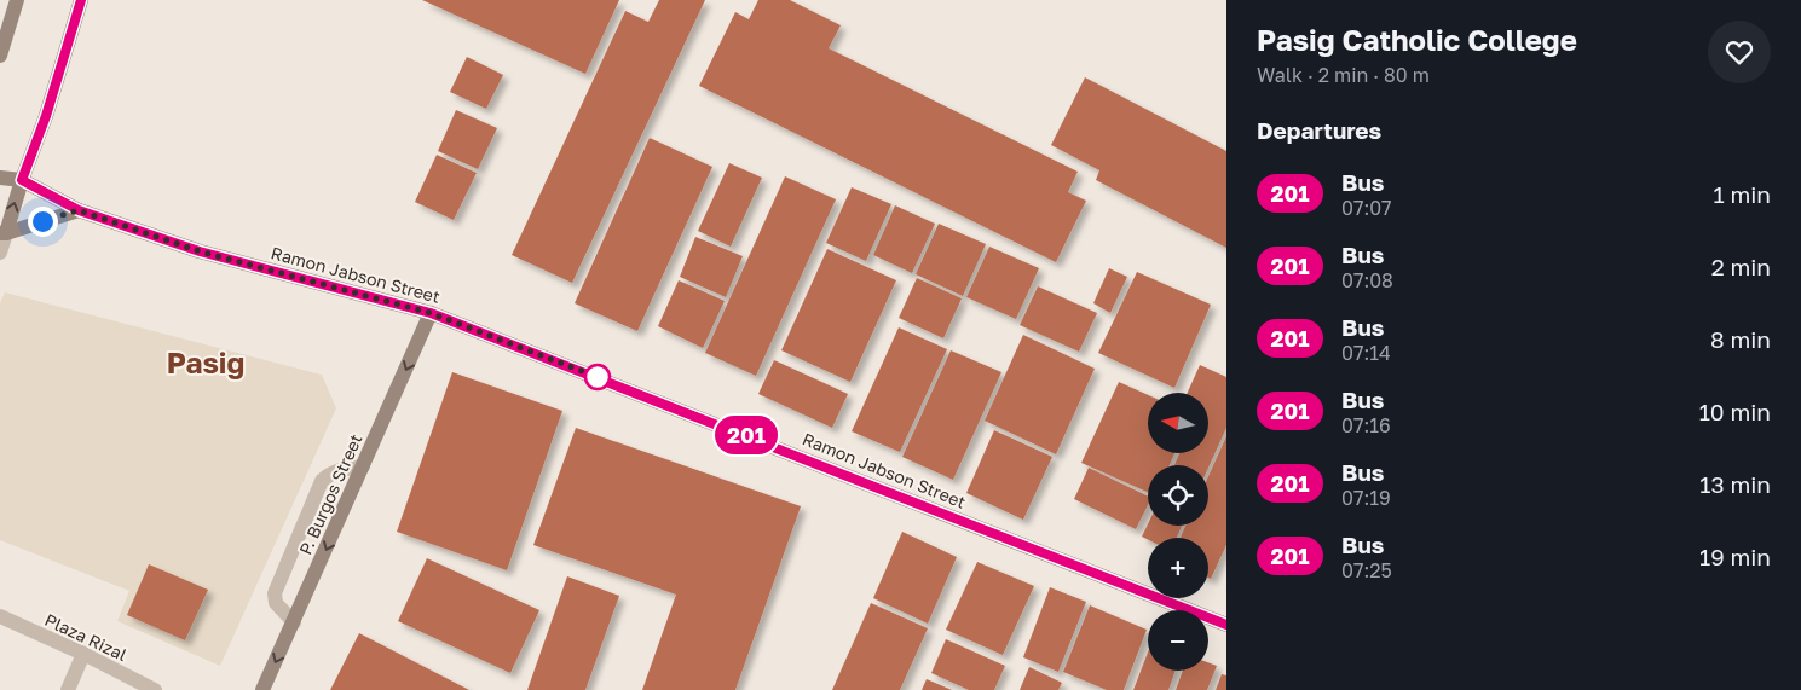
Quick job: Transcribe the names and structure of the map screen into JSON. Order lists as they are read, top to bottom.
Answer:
{
  "streets": {
    "main road": ["Ramon Jabson Street", "P. Burgos Street"],
    "street": ["Plaza Rizal"]
  },
  "crossings": [
    ["Ramon Jabson Street", "P. Burgos Street"]
  ],
  "one_way": ["P. Burgos Street"],
  "districts": ["Pasig"],
  "lines": ["bus line 201"],
  "north": "left",
  "page": {
    "on_map": "201",
    "heading": [
      ["Pasig Catholic College", "Walk · 2 min · 80 m"],
      "Departures"
    ],
    "list": [
      {
        "mark": "201",
        "name": "Bus",
        "note": "07:07",
        "value": "1 min"
      },
      {
        "mark": "201",
        "name": "Bus",
        "note": "07:08",
        "value": "2 min"
      },
      {
        "mark": "201",
        "name": "Bus",
        "note": "07:14",
        "value": "8 min"
      },
      {
        "mark": "201",
        "name": "Bus",
        "note": "07:16",
        "value": "10 min"
      },
      {
        "mark": "201",
        "name": "Bus",
        "note": "07:19",
        "value": "13 min"
      },
      {
        "mark": "201",
        "name": "Bus",
        "note": "07:25",
        "value": "19 min"
      }
    ],
    "map_buttons": ["+", "−"]
  }
}
